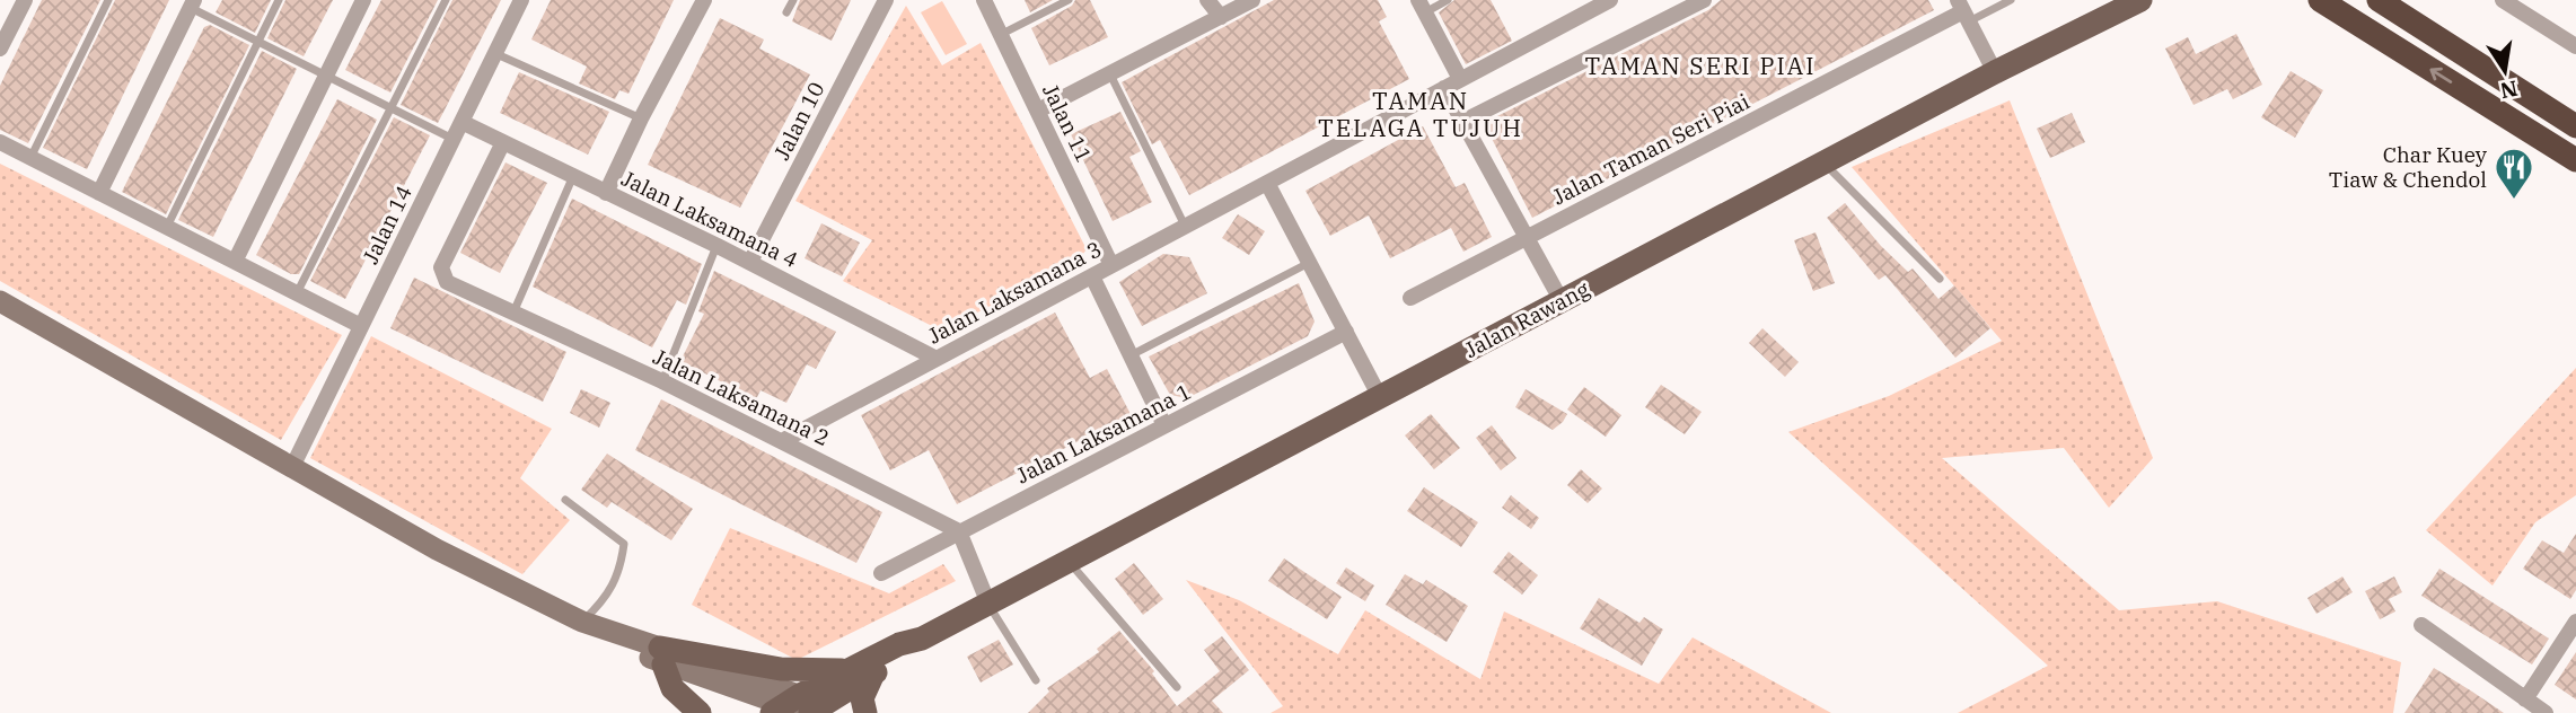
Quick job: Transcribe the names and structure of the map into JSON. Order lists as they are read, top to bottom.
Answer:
{
  "streets": {
    "main road": ["Jalan Rawang"],
    "street": [
      "Jalan 10",
      "Jalan 11",
      "Jalan Taman Seri Piai",
      "Jalan Laksamana 4",
      "Jalan 14",
      "Jalan Laksamana 3",
      "Jalan Laksamana 2",
      "Jalan Laksamana 1"
    ]
  },
  "crossings": [
    ["Jalan 10", "Jalan Laksamana 4"],
    ["Jalan 11", "Jalan Laksamana 3"],
    ["Jalan Laksamana 4", "Jalan 14"],
    ["Jalan Laksamana 4", "Jalan Laksamana 3"],
    ["Jalan Laksamana 4", "Jalan Laksamana 2"],
    ["Jalan Laksamana 3", "Jalan Laksamana 2"],
    ["Jalan Laksamana 2", "Jalan Laksamana 1"]
  ],
  "districts": ["TAMAN SERI PIAI", "TAMAN TELAGA TUJUH"],
  "places": {
    "restaurant": ["Char Kuey Tiaw & Chendol"]
  },
  "north": "bottom"
}
